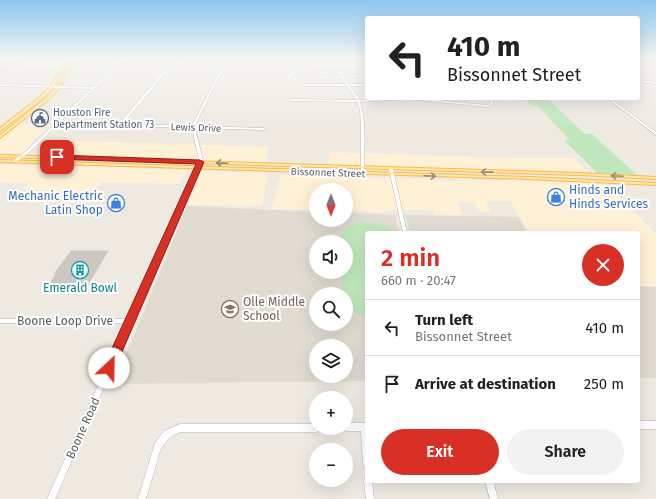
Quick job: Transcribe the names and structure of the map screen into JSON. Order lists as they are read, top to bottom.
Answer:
{
  "streets": {
    "main road": ["Bissonnet Street"],
    "street": ["Lewis Drive", "Boone Loop Drive", "Boone Road"]
  },
  "crossings": [
    ["Bissonnet Street", "Boone Road"],
    ["Boone Loop Drive", "Boone Road"]
  ],
  "places": {
    "public building": ["Houston Fire Department Station 73"],
    "shop": ["Hinds and Hinds Services", "Mechanic Electric Latin Shop"],
    "building": ["Emerald Bowl"],
    "school or university": ["Olle Middle School"]
  },
  "north": "bottom",
  "page": {
    "turn": ["410 m", "Bissonnet Street"],
    "map_buttons": ["+", "−"],
    "heading": ["2 min", "660 m · 20:47"],
    "list": [
      {
        "name": "Turn left",
        "note": "Bissonnet Street",
        "value": "410 m"
      },
      {
        "name": "Arrive at destination",
        "value": "250 m"
      }
    ],
    "buttons": ["Exit", "Share"]
  }
}
